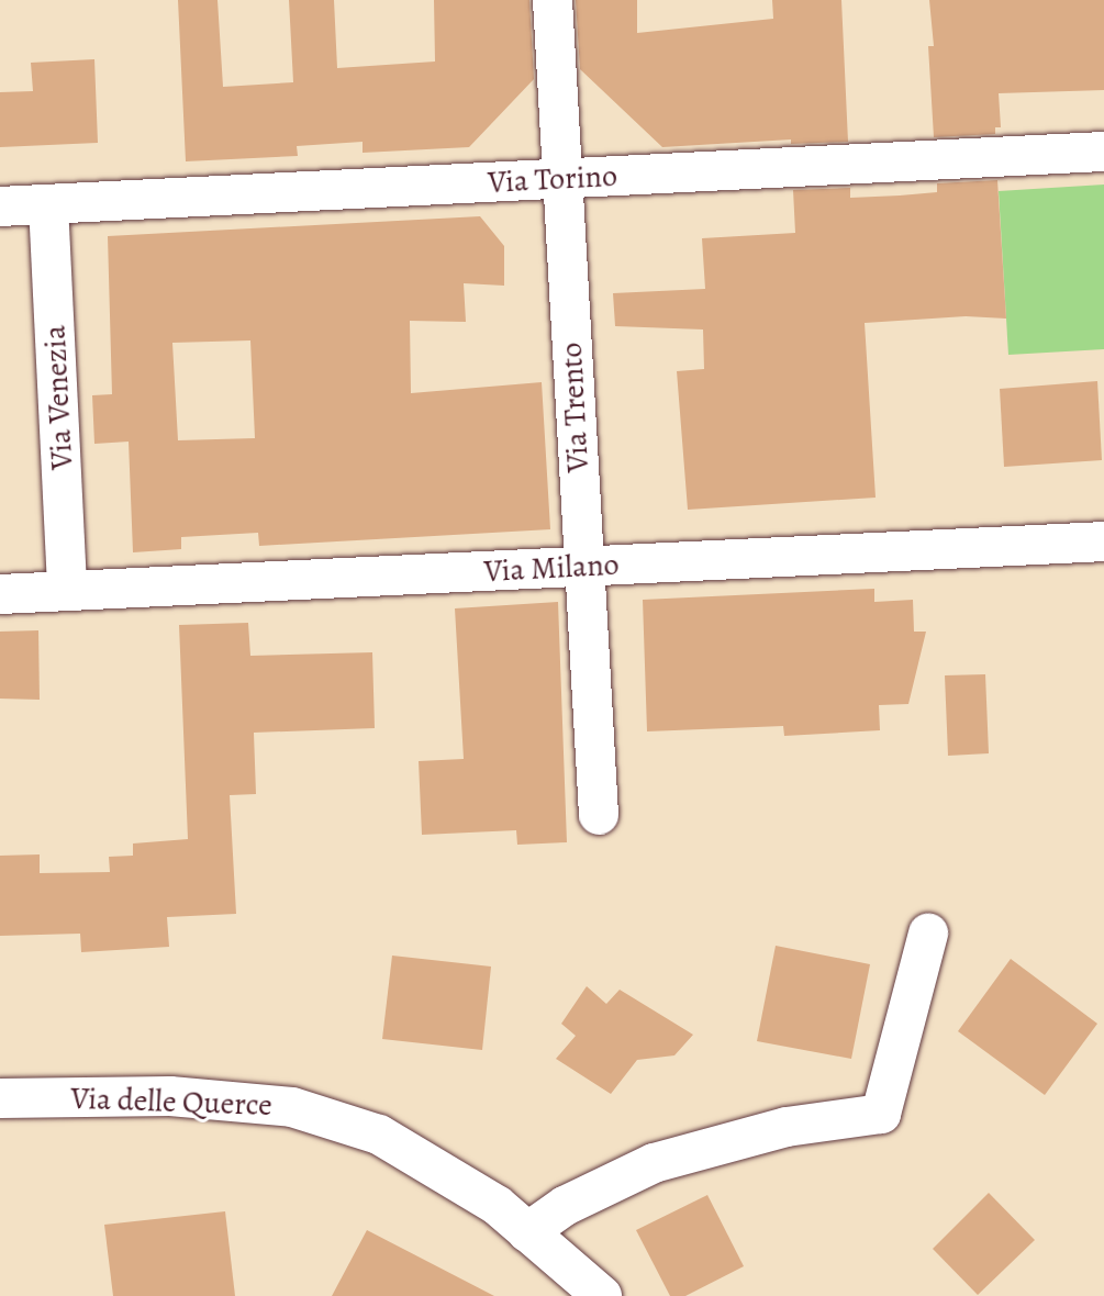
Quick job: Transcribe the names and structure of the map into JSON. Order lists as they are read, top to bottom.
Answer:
{
  "streets": {
    "street": [
      "Via Torino",
      "Via Venezia",
      "Via Trento",
      "Via Milano",
      "Via delle Querce"
    ]
  },
  "crossings": [
    ["Via Torino", "Via Venezia"],
    ["Via Torino", "Via Trento"],
    ["Via Venezia", "Via Milano"],
    ["Via Trento", "Via Milano"]
  ]
}
